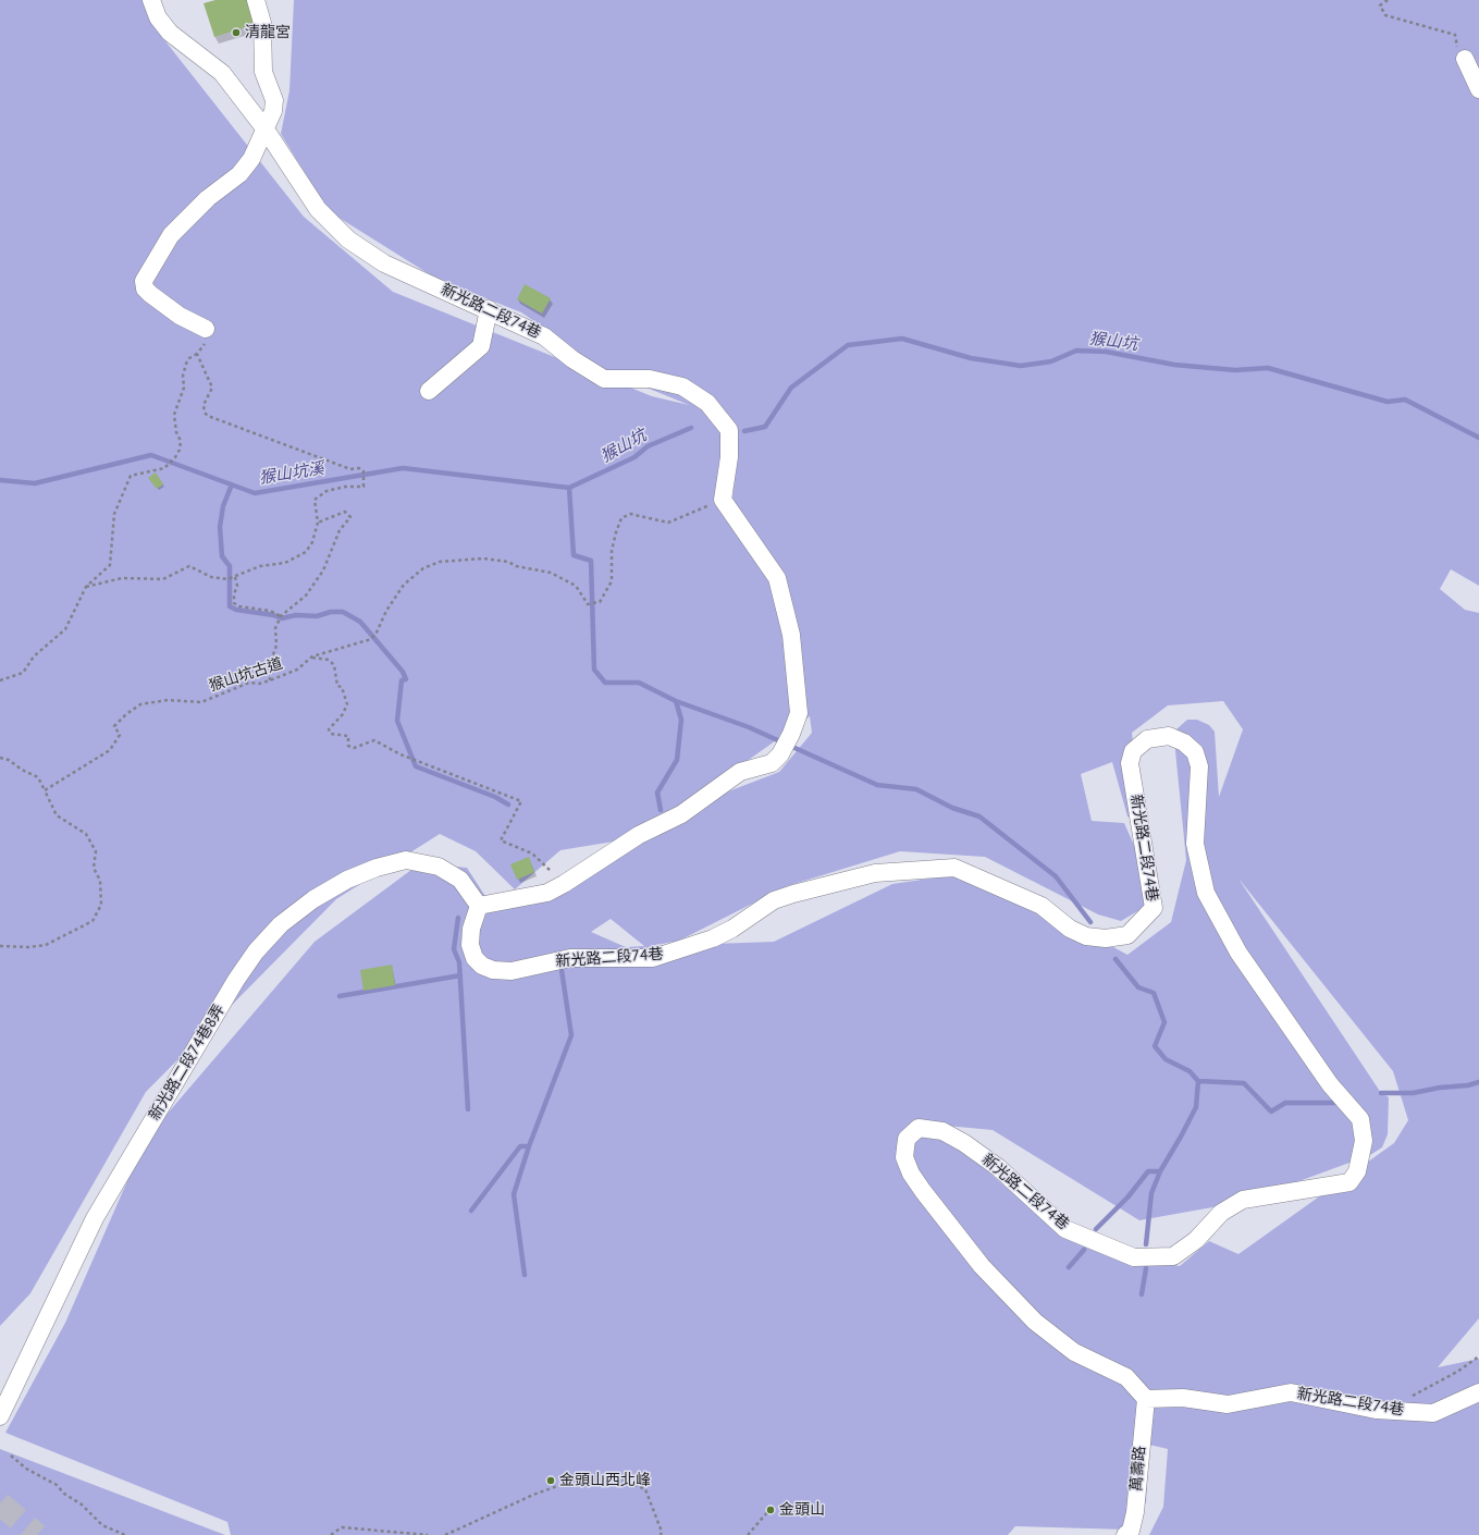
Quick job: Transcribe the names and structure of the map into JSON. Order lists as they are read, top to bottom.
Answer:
{
  "streets": {
    "street": ["新光路二段74巷", "新光路二段74巷8弄", "萬壽路"],
    "path": ["猴山坑古道"]
  },
  "crossings": [
    ["新光路二段74巷", "猴山坑古道"],
    ["新光路二段74巷", "新光路二段74巷8弄"],
    ["新光路二段74巷", "萬壽路"]
  ],
  "water": ["猴山坑", "猴山坑溪"],
  "places": ["清龍宮", "金頭山西北峰", "金頭山"]
}
